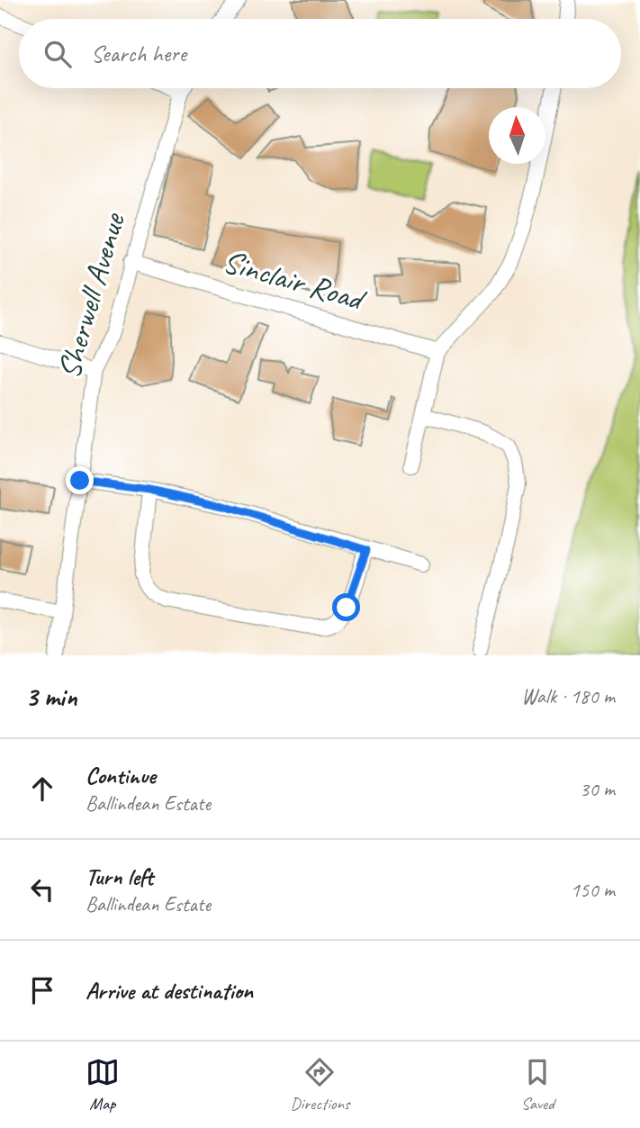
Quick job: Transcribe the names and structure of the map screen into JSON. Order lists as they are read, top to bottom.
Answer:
{
  "streets": {
    "street": ["Sinclair Road", "Sherwell Avenue"]
  },
  "crossings": [
    ["Sinclair Road", "Sherwell Avenue"]
  ],
  "north": "top",
  "page": {
    "search": "Search here",
    "heading": ["3 min", "Walk · 180 m"],
    "list": [
      ["Continue", "Ballindean Estate", "30 m"],
      ["Turn left", "Ballindean Estate", "150 m"],
      "Arrive at destination"
    ],
    "nav": ["Map", "Directions", "Saved"]
  }
}
